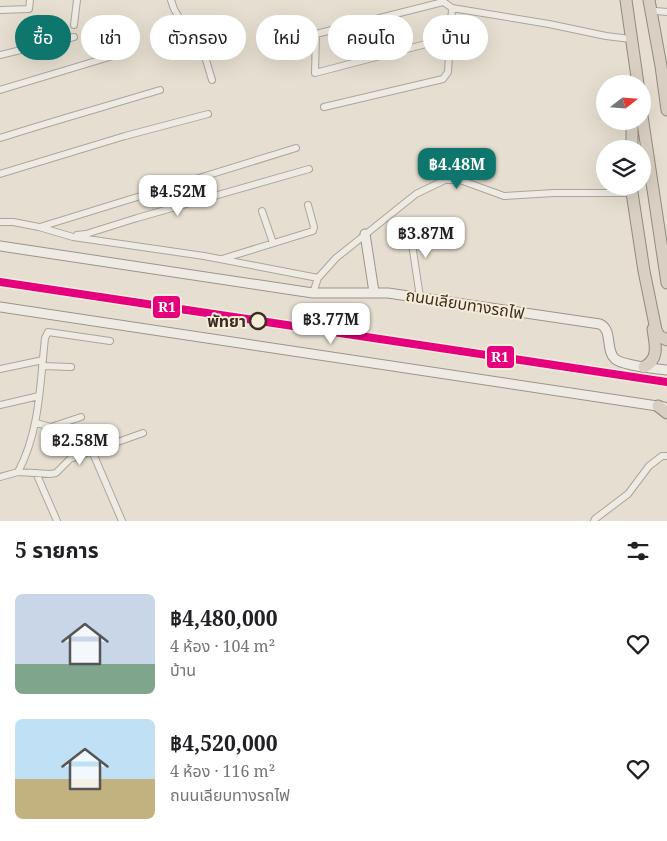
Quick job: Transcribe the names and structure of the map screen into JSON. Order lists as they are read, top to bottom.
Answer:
{
  "streets": {
    "street": ["ถนนเลียบทางรถไฟ"]
  },
  "places": ["พัทยา"],
  "lines": ["transit line R1"],
  "north": "right",
  "page": {
    "chip": [
      "ซื้อ",
      "เช่า",
      "ตัวกรอง",
      "ใหม่",
      "คอนโด",
      "บ้าน"
    ],
    "price": [
      "฿4.48M",
      "฿4.52M",
      "฿3.87M",
      "฿3.77M",
      "฿2.58M"
    ],
    "heading": "5 รายการ",
    "list": [
      {
        "name": "฿4,480,000",
        "note": "4 ห้อง · 104 m² · บ้าน"
      },
      {
        "name": "฿4,520,000",
        "note": "4 ห้อง · 116 m² · ถนนเลียบทางรถไฟ"
      }
    ]
  }
}
